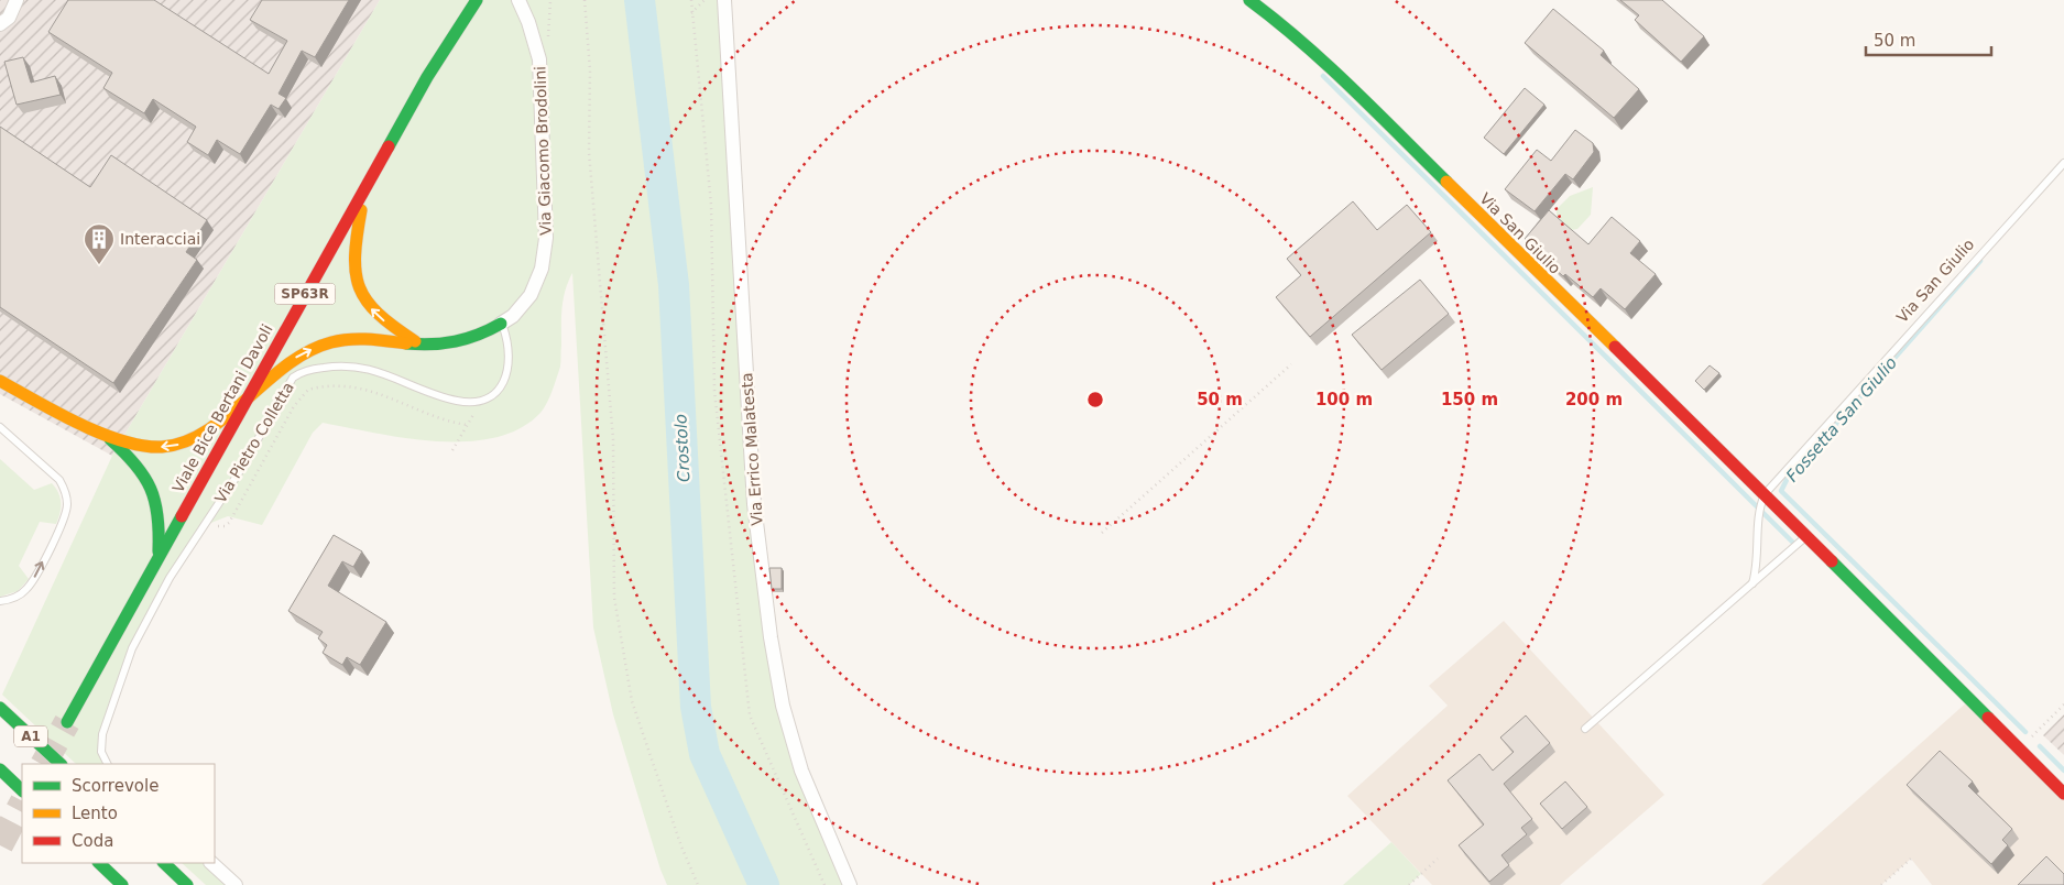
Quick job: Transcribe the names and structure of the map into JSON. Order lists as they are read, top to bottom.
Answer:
{
  "streets": {
    "main road": [
      "Via San Giulio",
      "SP63R",
      "Viale Bice Bertani Davoli",
      "A1"
    ],
    "street": ["Via Giacomo Brodolini", "Via Errico Malatesta"],
    "lane": ["Via Pietro Colletta"]
  },
  "crossings": [
    ["Via Giacomo Brodolini", "Via Pietro Colletta"]
  ],
  "water": ["Fossetta San Giulio", "Crostolo"],
  "places": {
    "building": ["Interacciai"]
  },
  "legend": ["Scorrevole", "Lento", "Coda"],
  "scale_bar": "50 m",
  "rings": [
    "50 m",
    "100 m",
    "150 m",
    "200 m"
  ]
}
